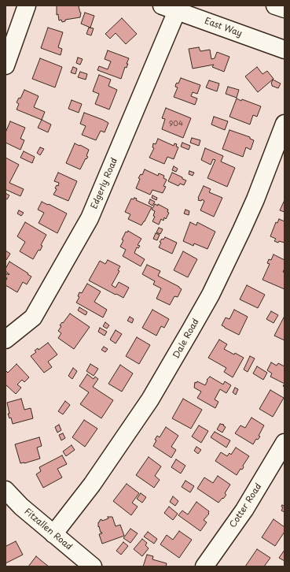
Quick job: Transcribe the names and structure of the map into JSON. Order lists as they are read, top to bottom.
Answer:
{
  "streets": {
    "street": [
      "East Way",
      "Edgerly Road",
      "Dale Road",
      "Cotter Road",
      "Fitzallen Road"
    ]
  },
  "crossings": [
    ["East Way", "Edgerly Road"],
    ["Dale Road", "Fitzallen Road"]
  ],
  "house_numbers": ["904"]
}
